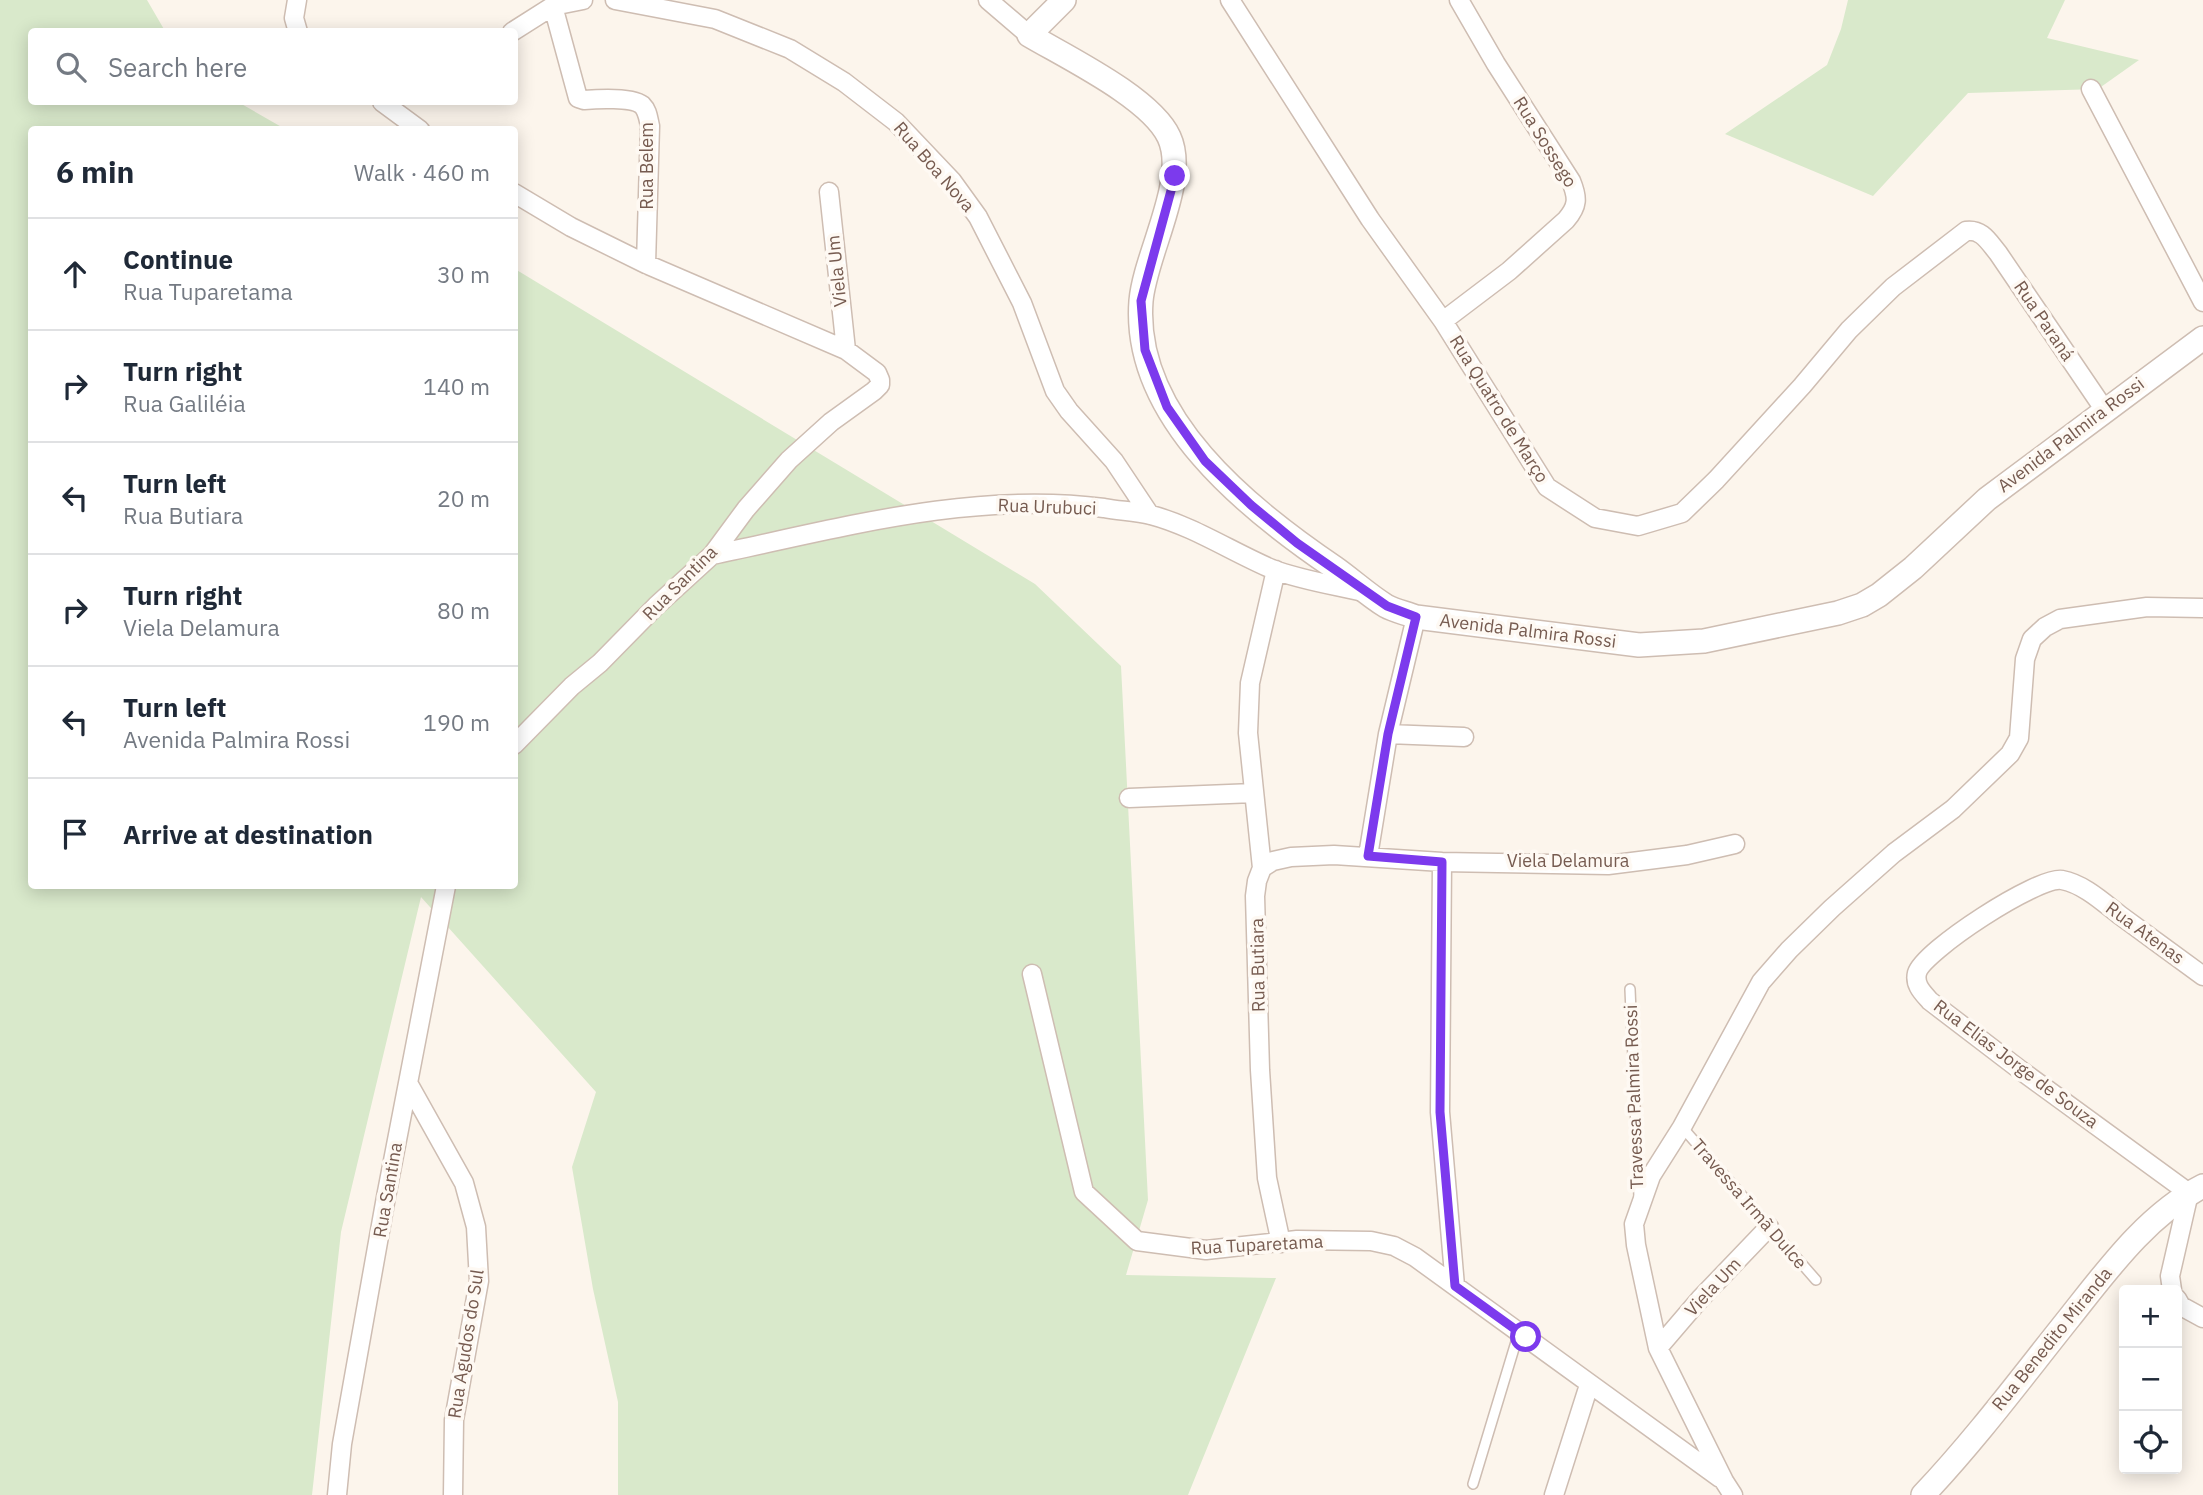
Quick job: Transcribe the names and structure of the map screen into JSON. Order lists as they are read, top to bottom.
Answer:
{
  "streets": {
    "street": [
      "Rua Sossego",
      "Rua Belem",
      "Rua Boa Nova",
      "Viela Um",
      "Rua Paraná",
      "Rua Quatro de Março",
      "Avenida Palmira Rossi",
      "Rua Urubuci",
      "Rua Santina",
      "Viela Delamura",
      "Rua Atenas",
      "Rua Butiara",
      "Rua Elias Jorge de Souza",
      "Rua Tuparetama",
      "Rua Benedito Miranda",
      "Rua Agudos do Sul"
    ],
    "lane": ["Travessa Palmira Rossi", "Travessa Irmã Dulce"]
  },
  "crossings": [
    ["Rua Sossego", "Rua Quatro de Março"],
    ["Rua Boa Nova", "Rua Urubuci"],
    ["Viela Um", "Rua Santina"],
    ["Viela Um", "Travessa Irmã Dulce"],
    ["Rua Paraná", "Rua Quatro de Março"],
    ["Rua Paraná", "Avenida Palmira Rossi"],
    ["Avenida Palmira Rossi", "Rua Urubuci"],
    ["Rua Urubuci", "Rua Santina"],
    ["Rua Urubuci", "Rua Butiara"],
    ["Rua Santina", "Rua Agudos do Sul"],
    ["Rua Atenas", "Rua Elias Jorge de Souza"],
    ["Rua Butiara", "Rua Tuparetama"],
    ["Rua Elias Jorge de Souza", "Rua Benedito Miranda"]
  ],
  "page": {
    "search": "Search here",
    "heading": ["6 min", "Walk · 460 m"],
    "list": [
      ["Continue", "Rua Tuparetama", "30 m"],
      ["Turn right", "Rua Galiléia", "140 m"],
      ["Turn left", "Rua Butiara", "20 m"],
      ["Turn right", "Viela Delamura", "80 m"],
      ["Turn left", "Avenida Palmira Rossi", "190 m"],
      "Arrive at destination"
    ],
    "map_buttons": ["+", "−"]
  }
}
